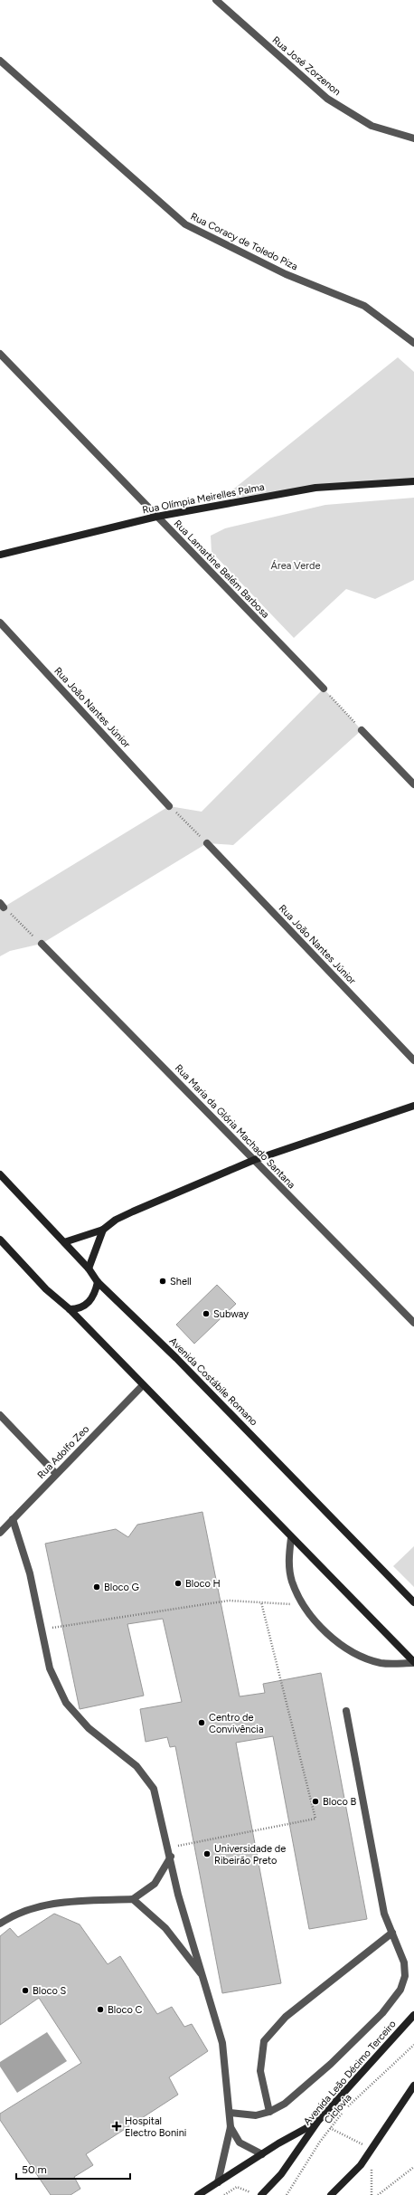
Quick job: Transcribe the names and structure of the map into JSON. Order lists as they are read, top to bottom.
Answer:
{
  "streets": {
    "main road": ["Rua Olímpia Meirelles Palma", "Avenida Costábile Romano", "Avenida Leão Décimo Terceiro"],
    "street": [
      "Rua José Zorzenon",
      "Rua Coracy de Toledo Piza",
      "Rua Lamartine Belém Barbosa",
      "Rua João Nantes Júnior",
      "Rua Maria da Glória Machado Santana",
      "Rua Adolfo Zeo"
    ],
    "path": ["Ciclovia"]
  },
  "crossings": [
    ["Rua Olímpia Meirelles Palma", "Rua Lamartine Belém Barbosa"]
  ],
  "parks": ["Área Verde"],
  "places": {
    "other": [
      "Shell",
      "Subway",
      "Bloco H",
      "Bloco G",
      "Centro de Convivência",
      "Bloco B",
      "Universidade de Ribeirão Preto",
      "Bloco S",
      "Bloco C"
    ],
    "health": ["Hospital Electro Bonini"]
  },
  "scale_bar": "50 m"
}
